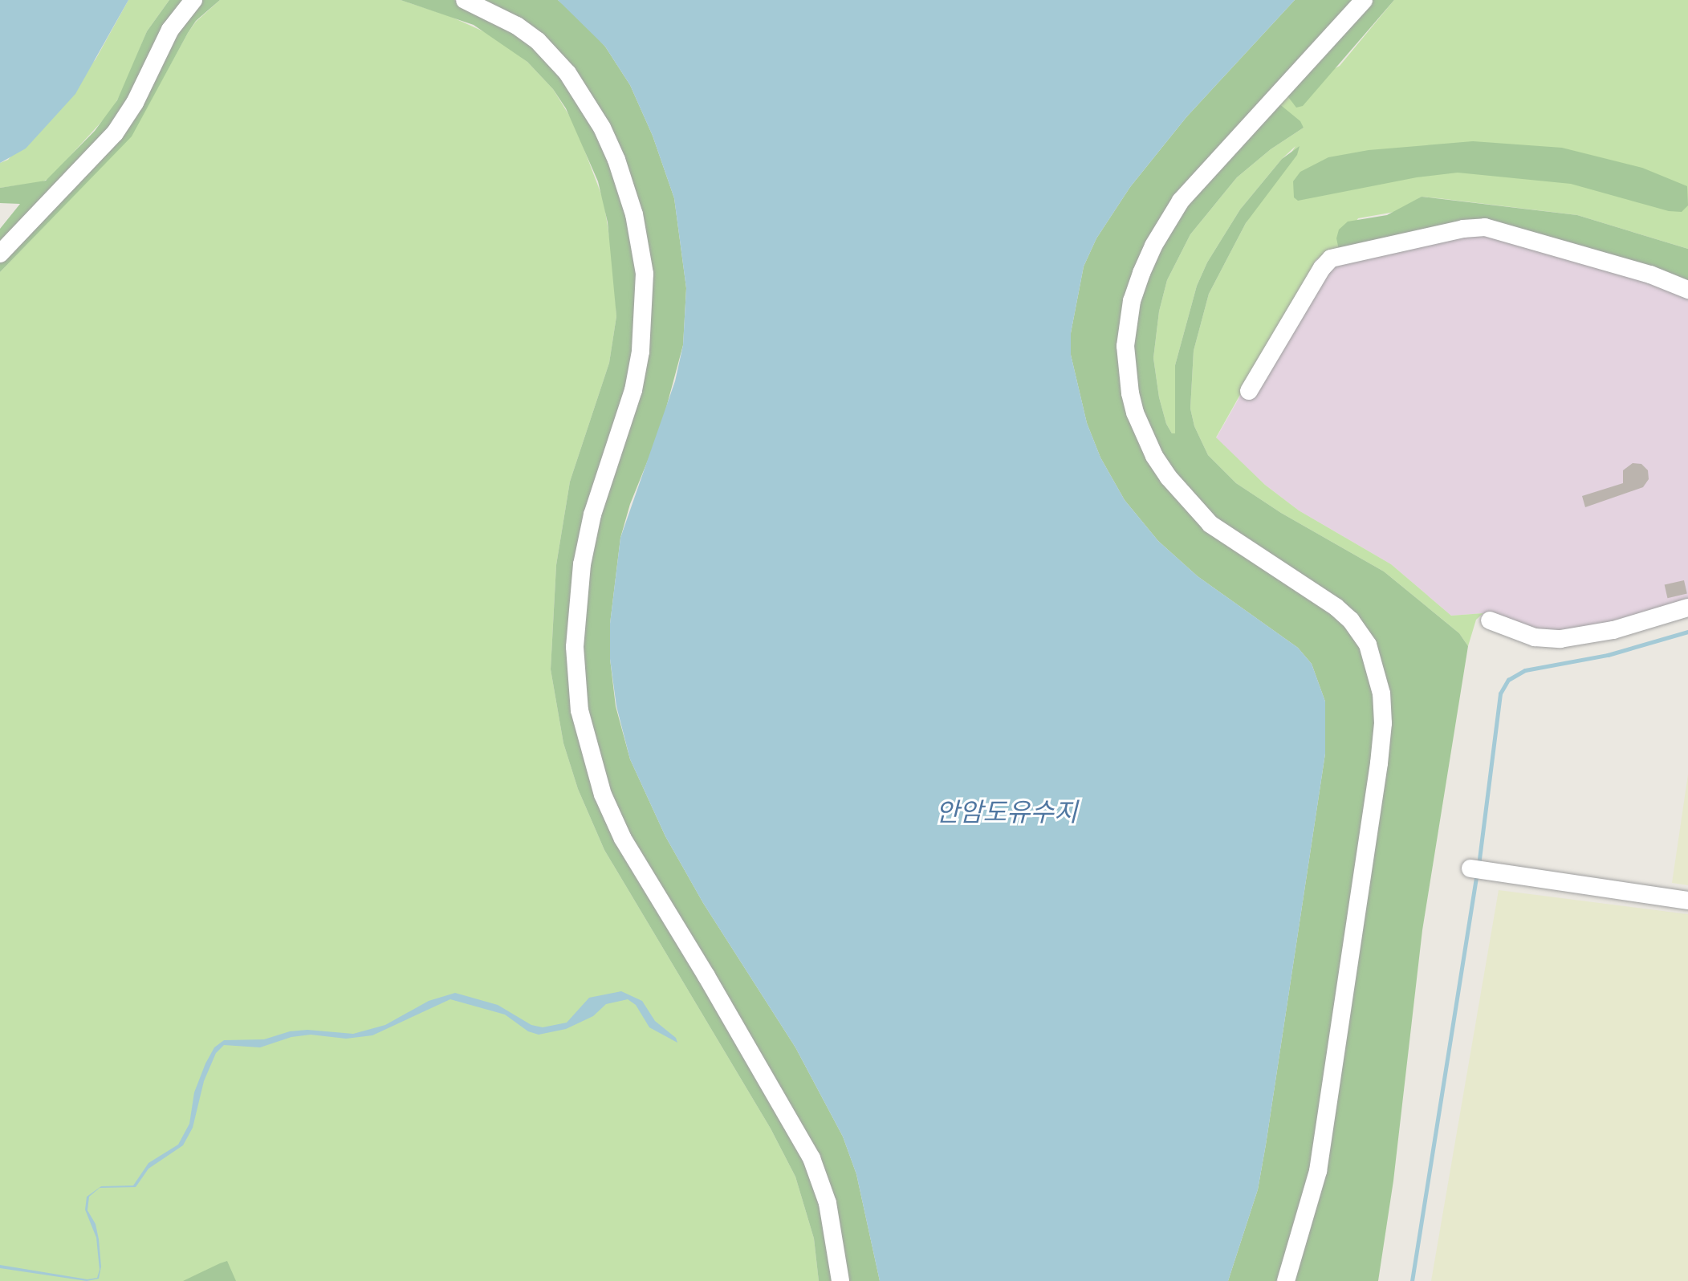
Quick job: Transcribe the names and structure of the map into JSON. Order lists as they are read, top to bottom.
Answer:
{
  "water": ["안암도유수지"]
}
